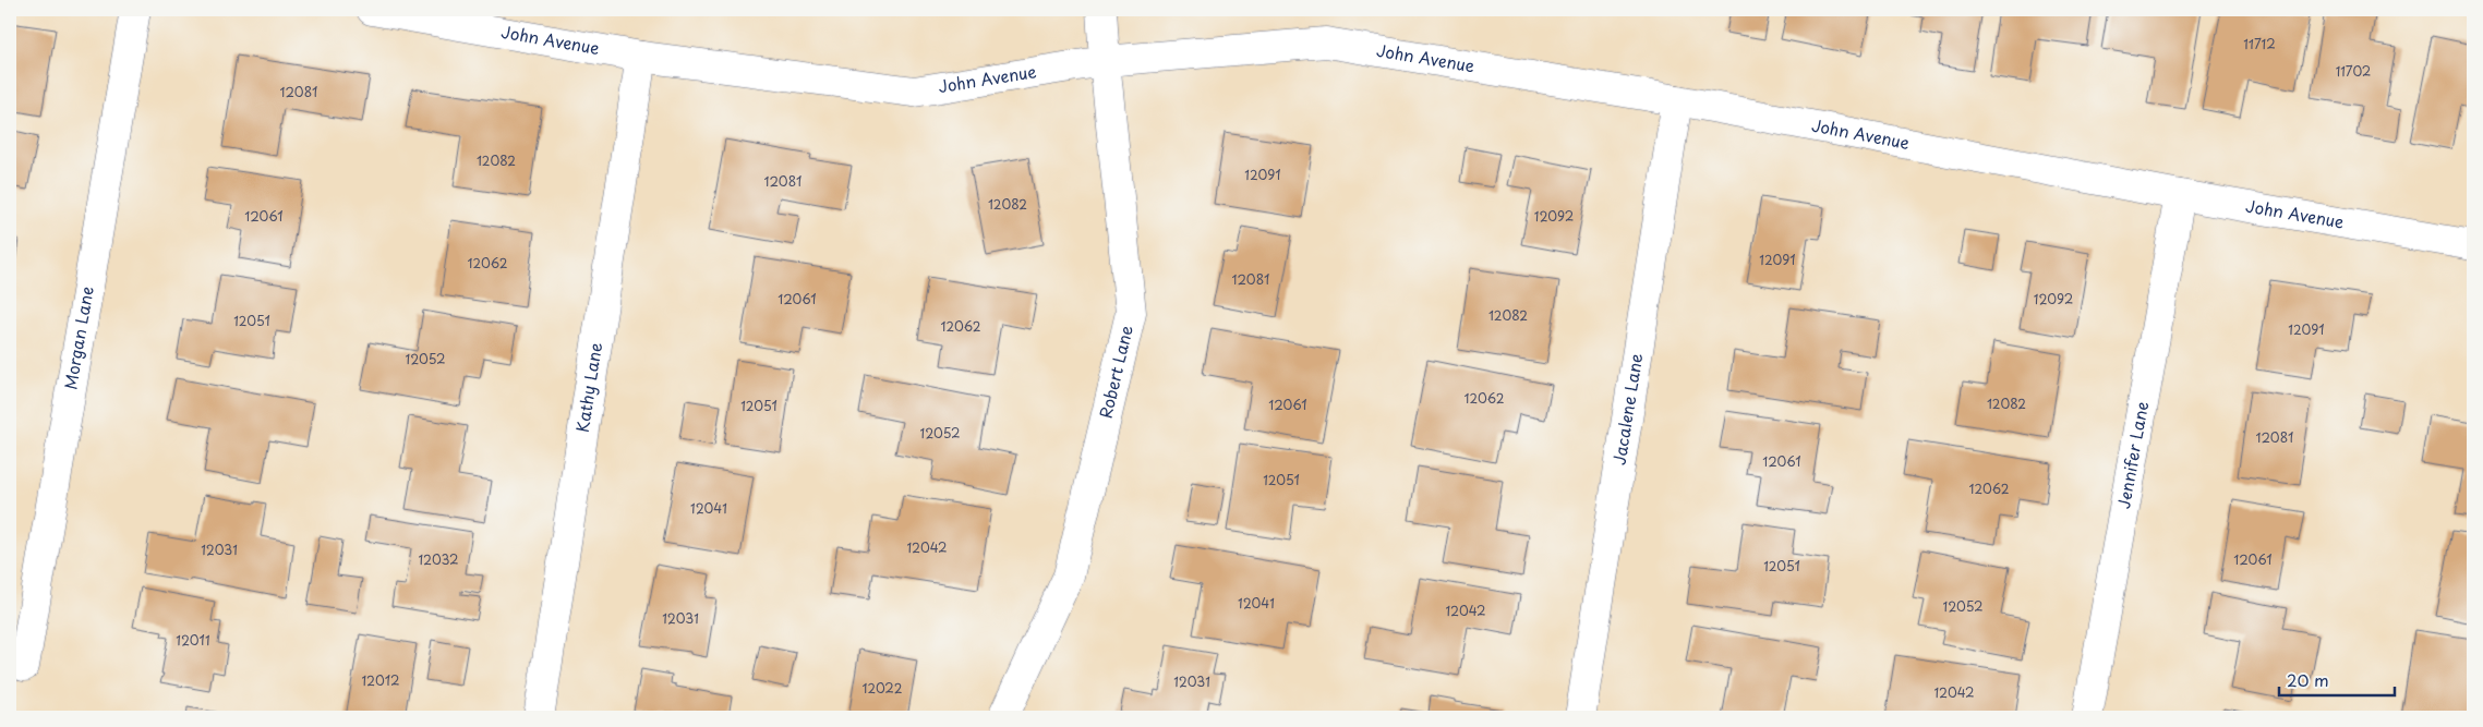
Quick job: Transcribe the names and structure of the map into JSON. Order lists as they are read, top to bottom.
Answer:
{
  "streets": {
    "street": [
      "John Avenue",
      "Morgan Lane",
      "Robert Lane",
      "Kathy Lane",
      "Jacalene Lane",
      "Jennifer Lane"
    ]
  },
  "crossings": [
    ["John Avenue", "Robert Lane"],
    ["John Avenue", "Kathy Lane"],
    ["John Avenue", "Jacalene Lane"],
    ["John Avenue", "Jennifer Lane"]
  ],
  "house_numbers": [
    "11712",
    "11702",
    "12081",
    "12082",
    "12091",
    "12081",
    "12082",
    "12061",
    "12092",
    "12091",
    "12062",
    "12081",
    "12061",
    "12092",
    "12082",
    "12051",
    "12062",
    "12091",
    "12052",
    "12062",
    "12082",
    "12061",
    "12051",
    "12052",
    "12081",
    "12061",
    "12051",
    "12062",
    "12041",
    "12042",
    "12031",
    "12032",
    "12061",
    "12051",
    "12041",
    "12052",
    "12042",
    "12031",
    "12011",
    "12012",
    "12031",
    "12022",
    "12042"
  ],
  "scale_bar": "20 m"
}
